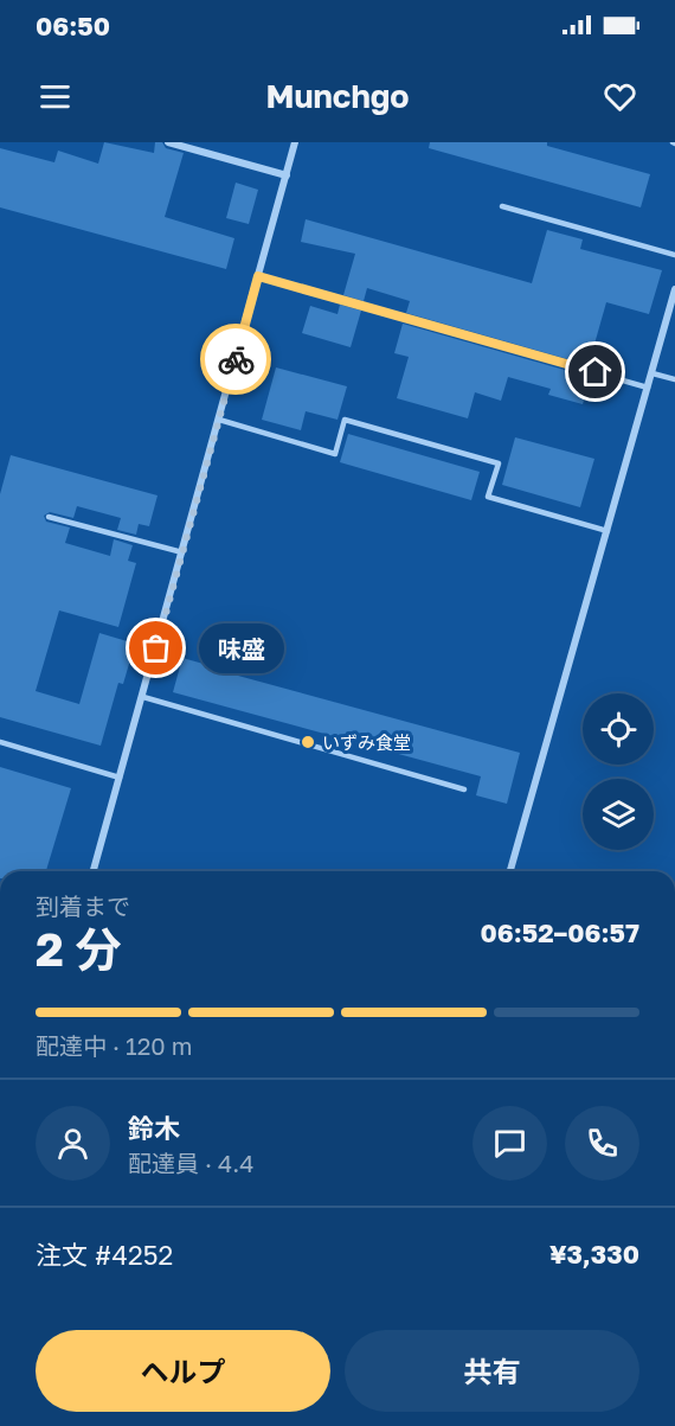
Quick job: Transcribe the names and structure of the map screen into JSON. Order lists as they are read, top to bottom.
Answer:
{
  "places": ["味盛", "いずみ食堂"],
  "page": {
    "status": "06:50",
    "header": "Munchgo",
    "bubble": "味盛",
    "heading": ["2 分", "到着まで", "06:52–06:57"],
    "panel": [
      "鈴木",
      "配達員 · 4.4",
      "注文 #4252",
      "¥3,330"
    ],
    "bar": "配達中 · 120 m",
    "buttons": ["ヘルプ", "共有"]
  }
}
